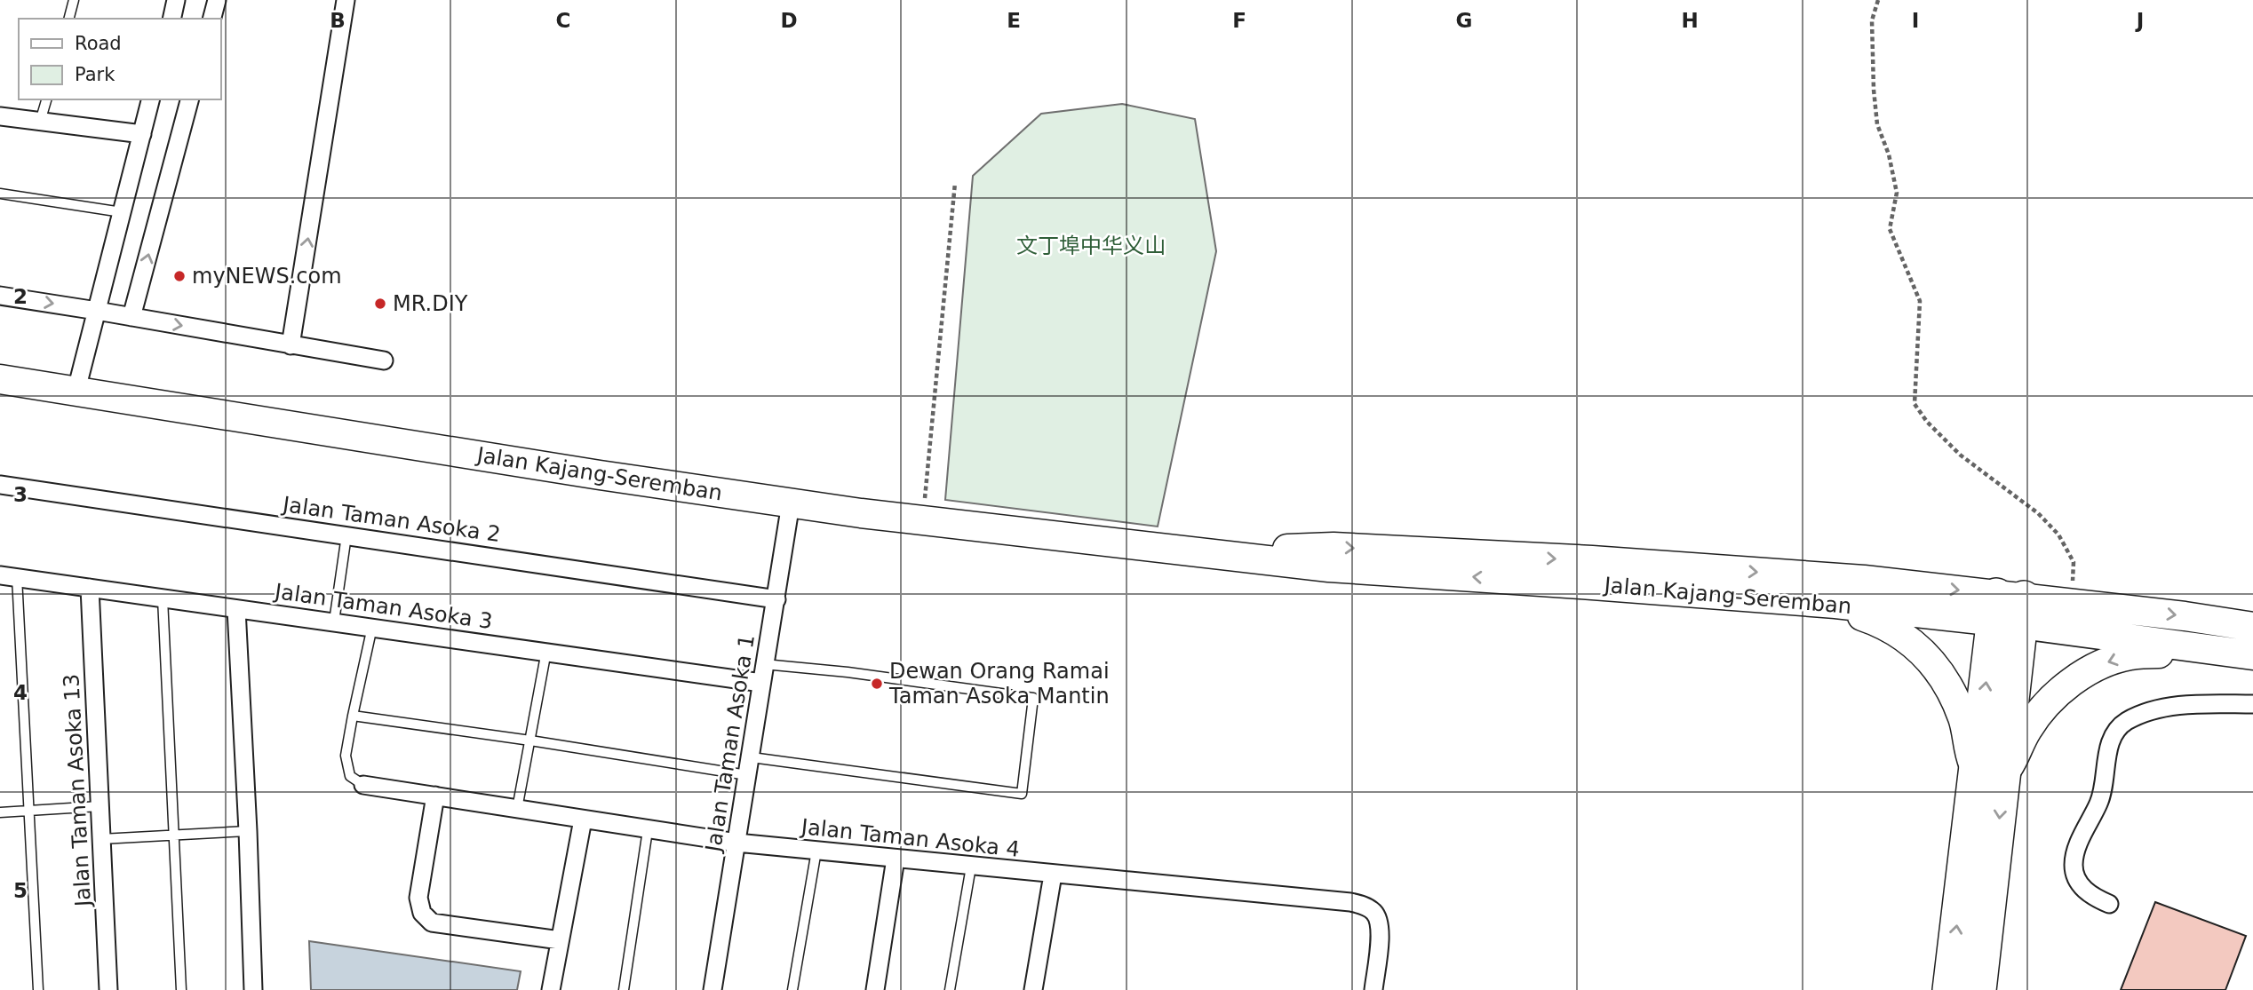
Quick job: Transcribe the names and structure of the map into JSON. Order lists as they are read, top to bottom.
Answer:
{
  "streets": {
    "main road": ["Jalan Kajang-Seremban"],
    "street": [
      "Jalan Taman Asoka 2",
      "Jalan Taman Asoka 3",
      "Jalan Taman Asoka 1",
      "Jalan Taman Asoka 13",
      "Jalan Taman Asoka 4"
    ]
  },
  "crossings": [
    ["Jalan Kajang-Seremban", "Jalan Taman Asoka 1"],
    ["Jalan Taman Asoka 2", "Jalan Taman Asoka 1"],
    ["Jalan Taman Asoka 3", "Jalan Taman Asoka 1"],
    ["Jalan Taman Asoka 3", "Jalan Taman Asoka 13"],
    ["Jalan Taman Asoka 1", "Jalan Taman Asoka 4"]
  ],
  "parks": ["文丁埠中华义山"],
  "places": ["myNEWS.com", "MR.DIY", "Dewan Orang Ramai Taman Asoka Mantin"],
  "legend": ["Road", "Park"],
  "grid": {
    "columns": [
      "B",
      "C",
      "D",
      "E",
      "F",
      "G",
      "H",
      "I",
      "J"
    ],
    "rows": [
      "2",
      "3",
      "4",
      "5"
    ]
  }
}
